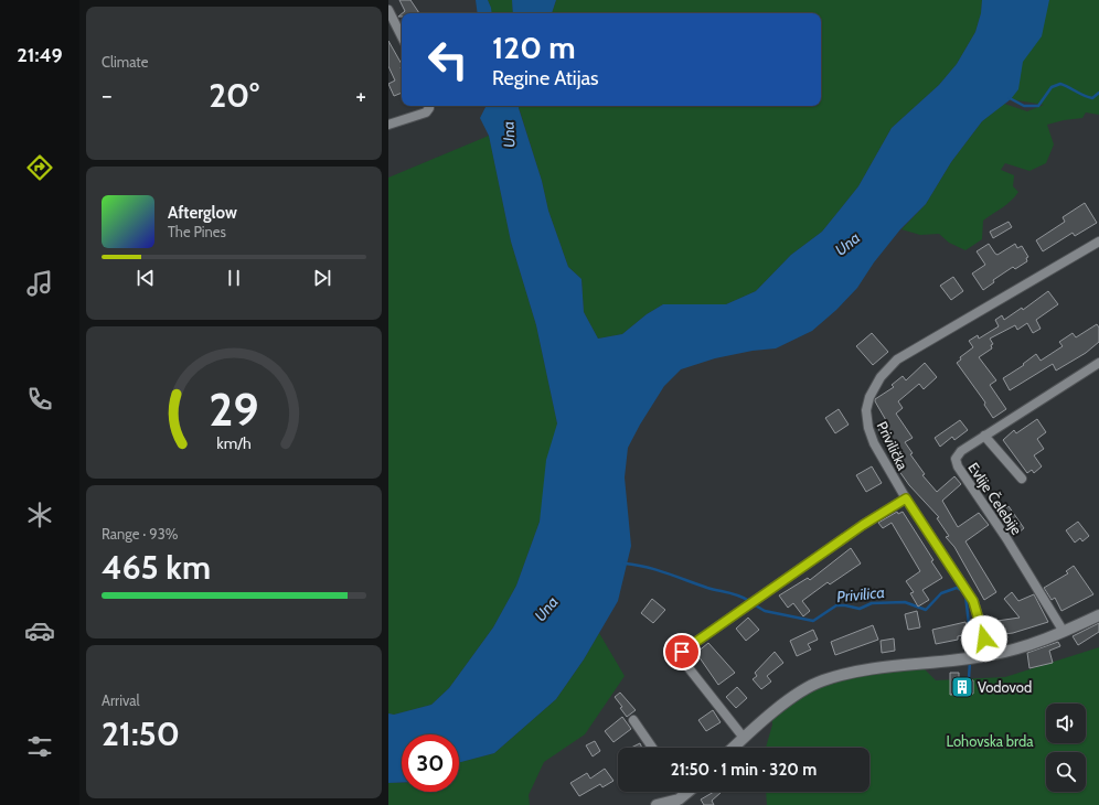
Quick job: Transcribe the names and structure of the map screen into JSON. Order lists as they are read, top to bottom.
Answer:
{
  "streets": {
    "street": ["Privilička", "Evlije Čelebije"]
  },
  "water": ["Una", "Privilica"],
  "parks": ["Lohovska brda"],
  "places": {
    "building": ["Vodovod"]
  },
  "page": {
    "tabs": "21:49",
    "tile": [
      "Climate",
      ["Range · 93%", "465 km"],
      ["Arrival", "21:50"]
    ],
    "turn": ["120 m", "Regine Atijas"],
    "heat": ["−", "20°", "+"],
    "song": ["Afterglow", "The Pines"],
    "limit": "30",
    "trip": "21:50 · 1 min · 320 m",
    "gauge": ["29", "km/h"]
  }
}
